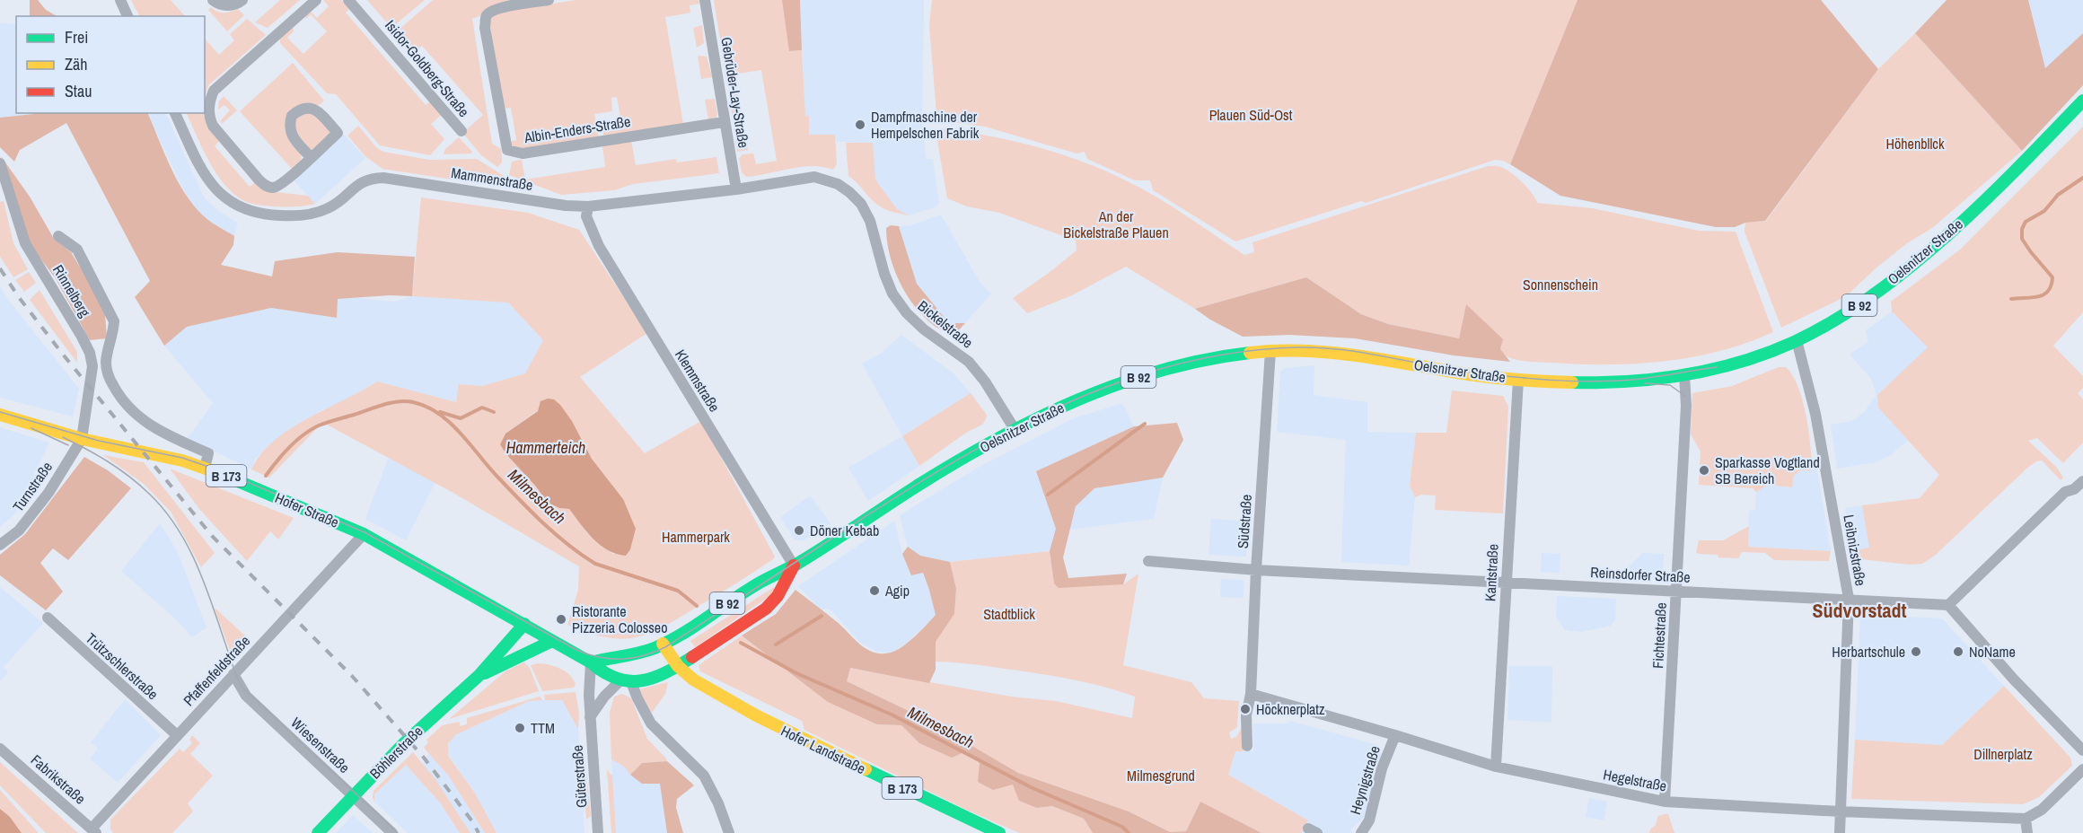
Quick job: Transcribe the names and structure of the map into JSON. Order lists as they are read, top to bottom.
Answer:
{
  "streets": {
    "main road": [
      "Oelsnitzer Straße",
      "B 92",
      "B 173",
      "Hofer Straße",
      "Hofer Landstraße",
      "Böhlerstraße"
    ],
    "street": [
      "Isidor-Goldberg-Straße",
      "Gebrüder-Lay-Straße",
      "Albin-Enders-Straße",
      "Mammenstraße",
      "Rinnelberg",
      "Bickelstraße",
      "Klemmstraße",
      "Turnstraße",
      "Südstraße",
      "Leibnizstraße",
      "Kantstraße",
      "Reinsdorfer Straße",
      "Fichtestraße",
      "Trützschlerstraße",
      "Pfaffenfeldstraße",
      "Wiesenstraße",
      "Güterstraße",
      "Fabrikstraße",
      "Heynigstraße",
      "Hegelstraße"
    ]
  },
  "crossings": [
    ["Gebrüder-Lay-Straße", "Albin-Enders-Straße"],
    ["Gebrüder-Lay-Straße", "Mammenstraße"],
    ["Mammenstraße", "Bickelstraße"],
    ["Mammenstraße", "Klemmstraße"],
    ["Oelsnitzer Straße", "B 92"],
    ["Oelsnitzer Straße", "Bickelstraße"],
    ["Oelsnitzer Straße", "Klemmstraße"],
    ["Oelsnitzer Straße", "Südstraße"],
    ["Oelsnitzer Straße", "Leibnizstraße"],
    ["Oelsnitzer Straße", "Kantstraße"],
    ["Oelsnitzer Straße", "Fichtestraße"],
    ["Oelsnitzer Straße", "Hofer Landstraße"],
    ["Rinnelberg", "Turnstraße"],
    ["Rinnelberg", "Hofer Straße"],
    ["B 92", "Hofer Straße"],
    ["B 92", "Hofer Landstraße"],
    ["B 92", "Güterstraße"],
    ["Turnstraße", "Hofer Straße"],
    ["Hofer Straße", "Pfaffenfeldstraße"],
    ["Hofer Straße", "Böhlerstraße"],
    ["Hofer Straße", "Güterstraße"],
    ["Südstraße", "Reinsdorfer Straße"],
    ["Südstraße", "Hegelstraße"],
    ["Leibnizstraße", "Reinsdorfer Straße"],
    ["Leibnizstraße", "Hegelstraße"],
    ["Kantstraße", "Reinsdorfer Straße"],
    ["Kantstraße", "Hegelstraße"],
    ["Reinsdorfer Straße", "Fichtestraße"],
    ["Fichtestraße", "Hegelstraße"],
    ["Trützschlerstraße", "Pfaffenfeldstraße"],
    ["Pfaffenfeldstraße", "Wiesenstraße"],
    ["Pfaffenfeldstraße", "Fabrikstraße"],
    ["Wiesenstraße", "Böhlerstraße"],
    ["Heynigstraße", "Hegelstraße"]
  ],
  "districts": ["Südvorstadt"],
  "water": ["Hammerteich", "Milmesbach"],
  "parks": [
    "Plauen Süd-Ost",
    "Höhenbllck",
    "An der Bickelstraße Plauen",
    "Sonnenschein",
    "Hammerpark",
    "Stadtblick",
    "Dillnerplatz",
    "Milmesgrund"
  ],
  "places": [
    "Dampfmaschine der Hempelschen Fabrik",
    "Sparkasse Vogtland SB Bereich",
    "Döner Kebab",
    "Agip",
    "Ristorante Pizzeria Colosseo",
    "Herbartschule",
    "NoName",
    "Höcknerplatz",
    "TTM"
  ],
  "legend": ["Frei", "Zäh", "Stau"]
}
